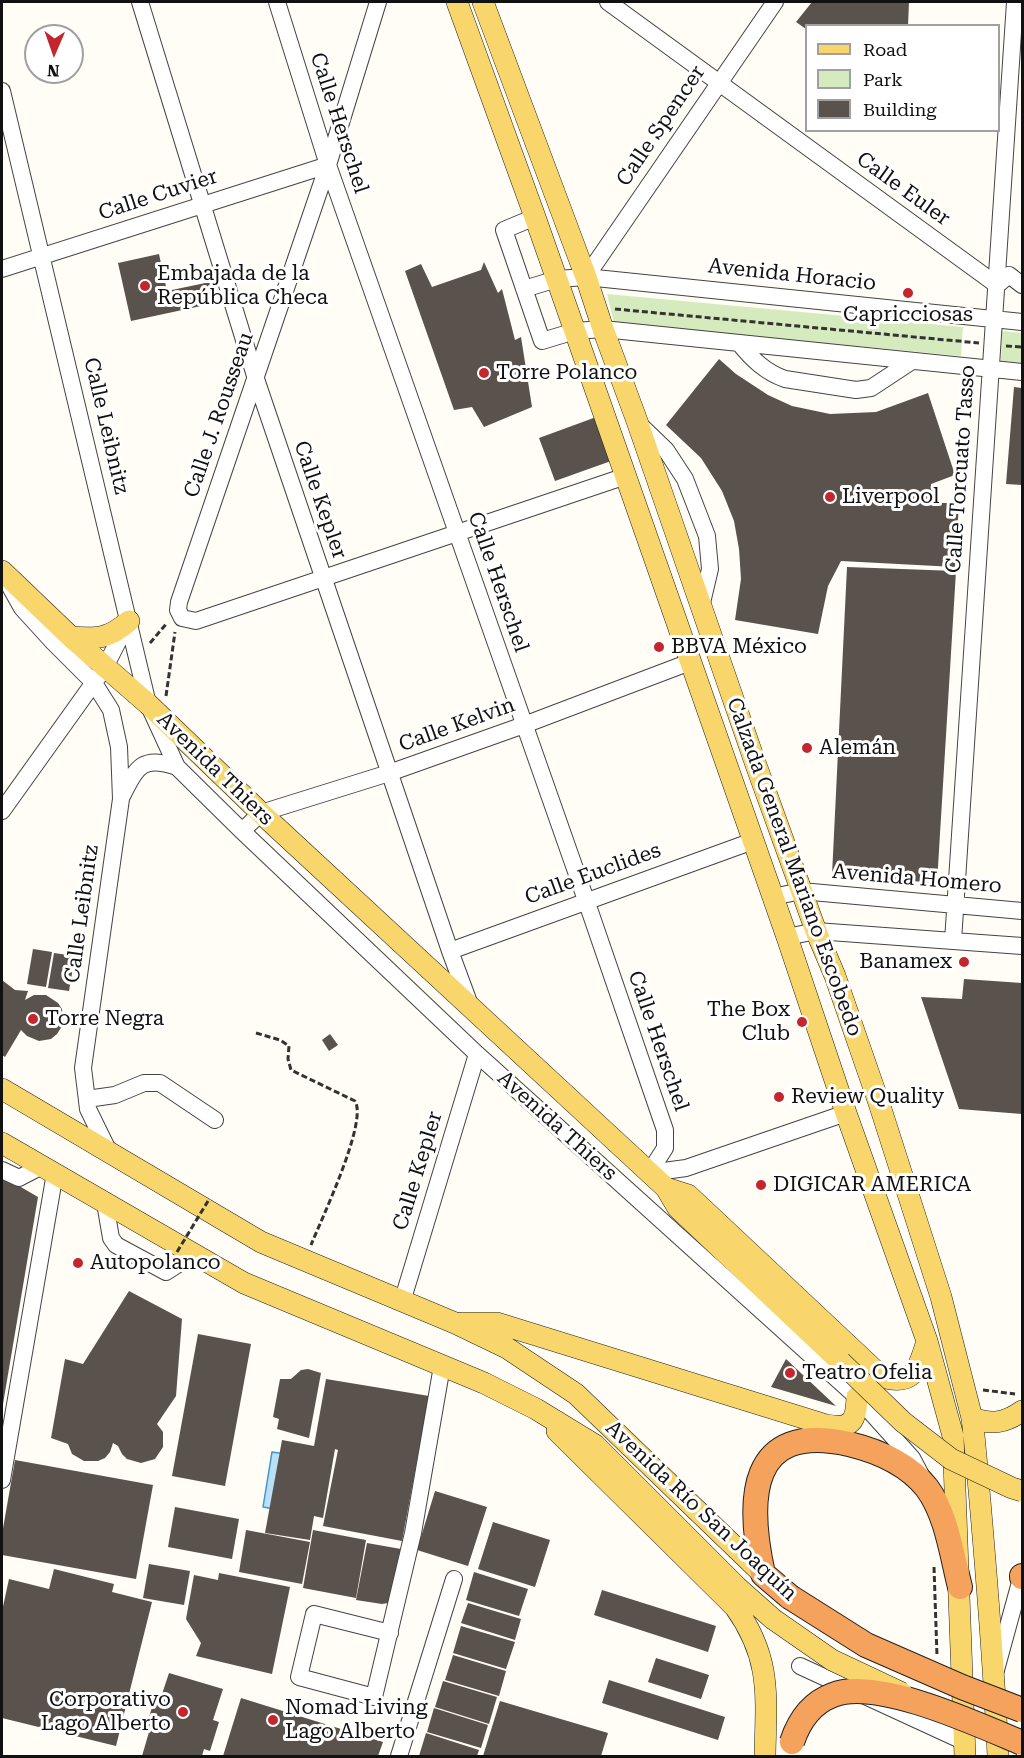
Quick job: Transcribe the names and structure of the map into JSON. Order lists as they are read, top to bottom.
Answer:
{
  "streets": {
    "highway": ["Avenida Río San Joaquín"],
    "main road": ["Avenida Thiers", "Calzada General Mariano Escobedo"],
    "street": [
      "Calle Herschel",
      "Calle Spencer",
      "Calle Euler",
      "Calle Cuvier",
      "Avenida Horacio",
      "Calle J. Rousseau",
      "Calle Leibnitz",
      "Calle Torcuato Tasso",
      "Calle Kepler",
      "Calle Kelvin",
      "Calle Euclides",
      "Avenida Homero"
    ]
  },
  "crossings": [
    ["Calle Herschel", "Calle Cuvier"],
    ["Calle Herschel", "Calle J. Rousseau"],
    ["Calle Herschel", "Calle Kelvin"],
    ["Calle Herschel", "Avenida Thiers"],
    ["Calle Herschel", "Calle Euclides"],
    ["Calle Spencer", "Calle Euler"],
    ["Calle Spencer", "Avenida Horacio"],
    ["Calle Spencer", "Calzada General Mariano Escobedo"],
    ["Calle Euler", "Calle Torcuato Tasso"],
    ["Calle Cuvier", "Calle J. Rousseau"],
    ["Calle Cuvier", "Calle Leibnitz"],
    ["Calle Cuvier", "Calle Kepler"],
    ["Avenida Horacio", "Calle Torcuato Tasso"],
    ["Avenida Horacio", "Calzada General Mariano Escobedo"],
    ["Calle J. Rousseau", "Calle Kepler"],
    ["Calle Leibnitz", "Avenida Thiers"],
    ["Calle Leibnitz", "Avenida Río San Joaquín"],
    ["Calle Torcuato Tasso", "Avenida Homero"],
    ["Calle Kepler", "Calle Kelvin"],
    ["Calle Kepler", "Avenida Thiers"],
    ["Calle Kepler", "Calle Euclides"],
    ["Calle Kepler", "Avenida Río San Joaquín"],
    ["Calle Kelvin", "Avenida Thiers"],
    ["Calle Kelvin", "Calzada General Mariano Escobedo"],
    ["Calzada General Mariano Escobedo", "Calle Euclides"],
    ["Calzada General Mariano Escobedo", "Avenida Homero"]
  ],
  "places": [
    "Embajada de la República Checa",
    "Capricciosas",
    "Torre Polanco",
    "Liverpool",
    "BBVA México",
    "Alemán",
    "Banamex",
    "Torre Negra",
    "The Box Club",
    "Review Quality",
    "DIGICAR AMERICA",
    "Autopolanco",
    "Teatro Ofelia",
    "Corporativo Lago Alberto",
    "Nomad Living Lago Alberto"
  ],
  "legend": ["Road", "Park", "Building"],
  "north": "bottom"
}
